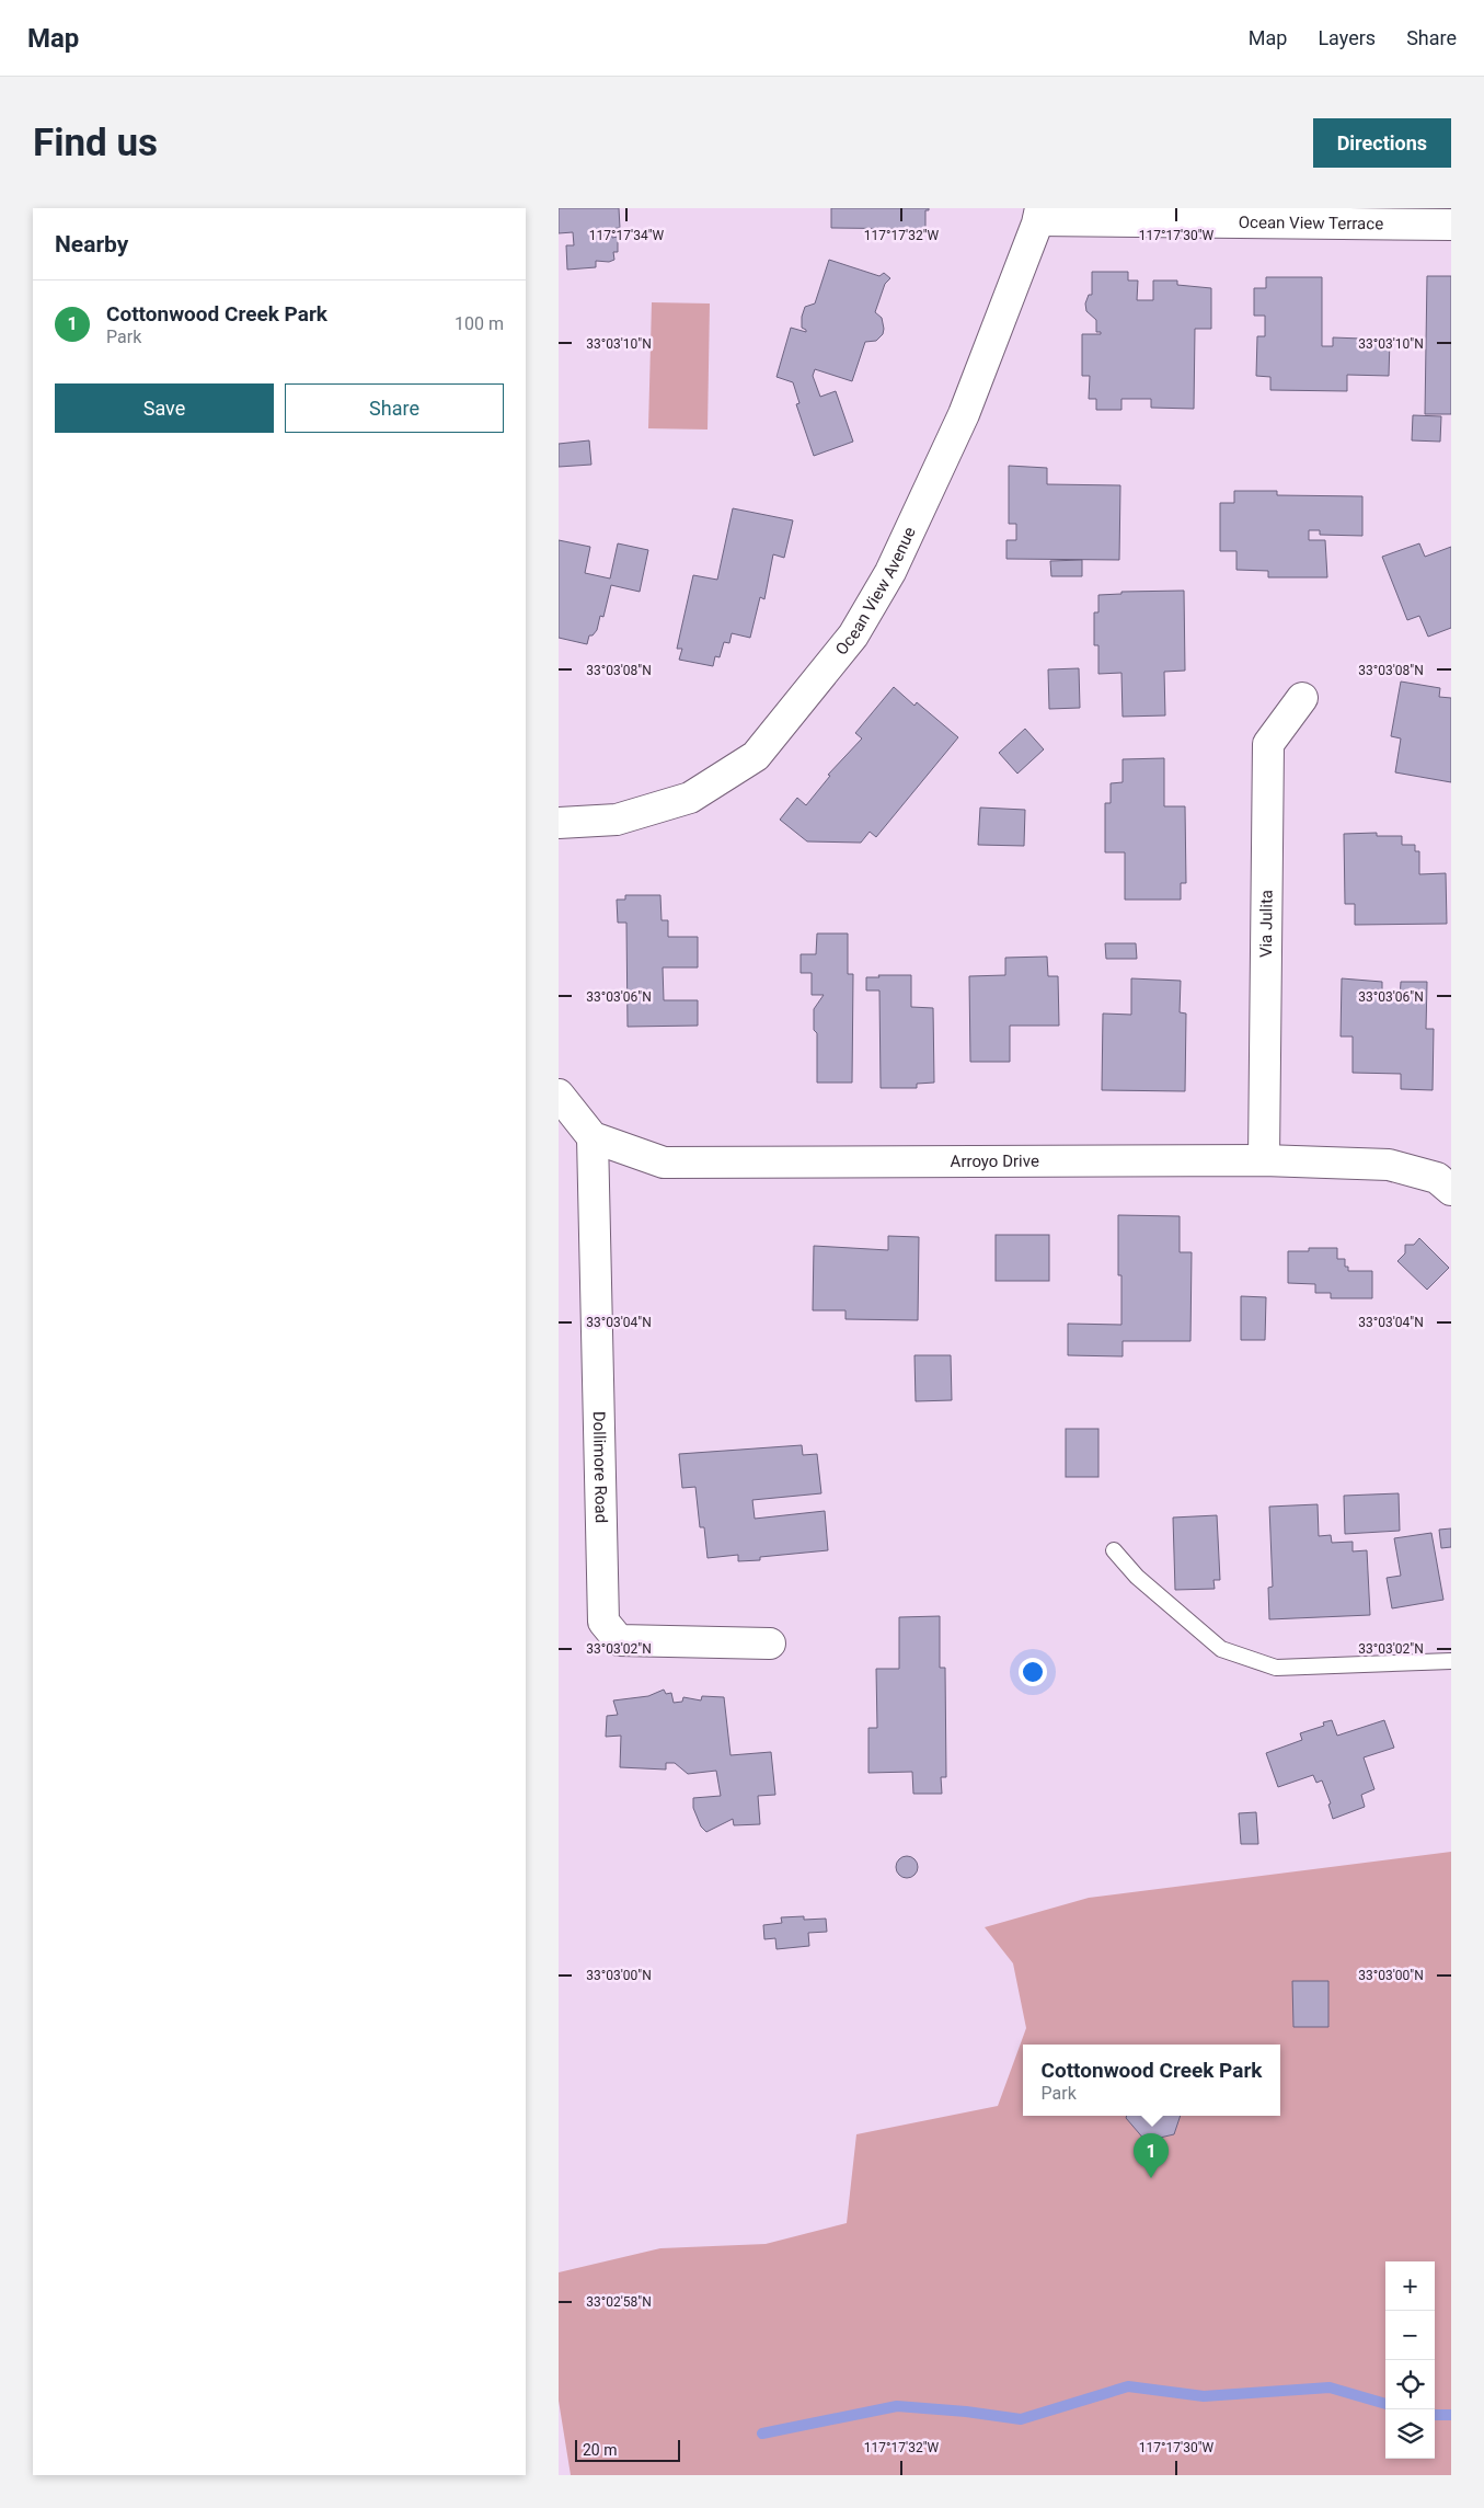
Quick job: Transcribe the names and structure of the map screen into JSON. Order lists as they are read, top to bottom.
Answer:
{
  "streets": {
    "street": [
      "Ocean View Terrace",
      "Ocean View Avenue",
      "Via Julita",
      "Arroyo Drive",
      "Dollimore Road"
    ]
  },
  "crossings": [
    ["Ocean View Terrace", "Ocean View Avenue"],
    ["Via Julita", "Arroyo Drive"],
    ["Arroyo Drive", "Dollimore Road"]
  ],
  "scale_bar": "20 m",
  "page": {
    "header": "Map",
    "nav": ["Map", "Layers", "Share"],
    "buttons": [
      "Directions",
      ["Save", "Share"]
    ],
    "title": "Find us",
    "heading": "Nearby",
    "list": [
      {
        "mark": "1",
        "name": "Cottonwood Creek Park",
        "note": "Park",
        "value": "100 m"
      }
    ],
    "popup": ["Cottonwood Creek Park", "Park"],
    "pins": "1",
    "map_buttons": ["+", "−"],
    "scale": "20 m"
  },
  "coordinates": [
    "117°17'34\"W",
    "117°17'32\"W",
    "117°17'30\"W",
    "33°03'10\"N",
    "33°03'08\"N",
    "33°03'06\"N",
    "33°03'04\"N",
    "33°03'02\"N",
    "33°03'00\"N",
    "33°02'58\"N"
  ]
}
